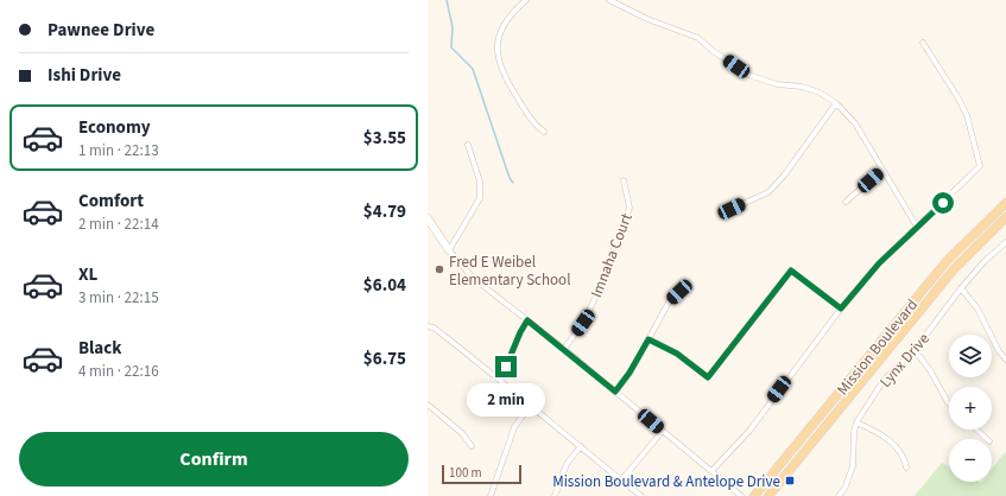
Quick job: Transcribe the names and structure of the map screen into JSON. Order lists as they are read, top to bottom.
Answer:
{
  "streets": {
    "main road": ["Mission Boulevard"],
    "street": ["Imnaha Court", "Lynx Drive"]
  },
  "places": {
    "other": ["Fred E Weibel Elementary School"],
    "transit": ["Mission Boulevard & Antelope Drive"]
  },
  "scale_bar": "100 m",
  "page": {
    "banner": ["Pawnee Drive", "Ishi Drive"],
    "list": [
      {
        "name": "Economy",
        "note": "1 min · 22:13",
        "value": "$3.55"
      },
      {
        "name": "Comfort",
        "note": "2 min · 22:14",
        "value": "$4.79"
      },
      {
        "name": "XL",
        "note": "3 min · 22:15",
        "value": "$6.04"
      },
      {
        "name": "Black",
        "note": "4 min · 22:16",
        "value": "$6.75"
      }
    ],
    "map_buttons": ["+", "−"],
    "bubble": "2 min",
    "buttons": "Confirm",
    "scale": "100 m"
  }
}
